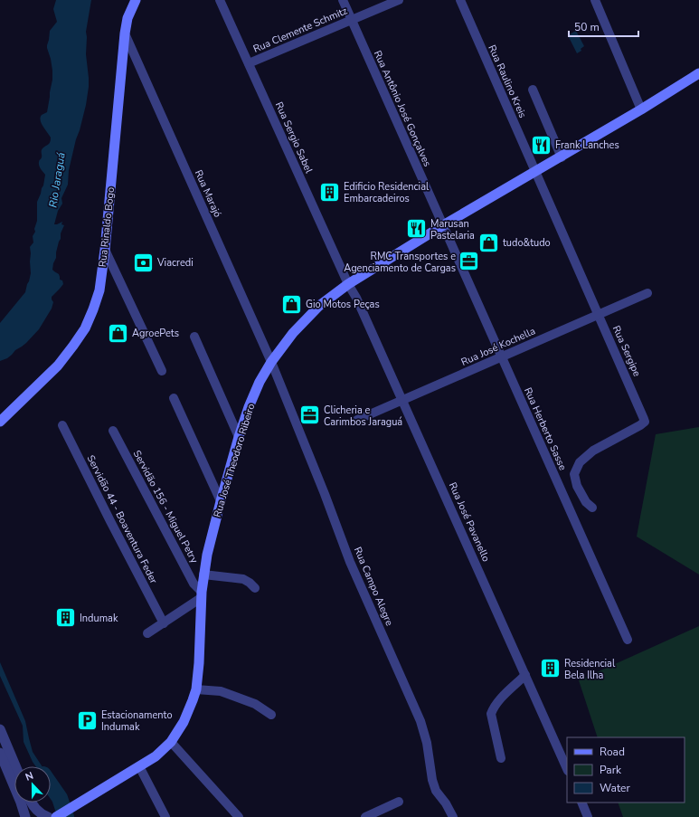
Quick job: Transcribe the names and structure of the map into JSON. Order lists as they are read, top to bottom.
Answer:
{
  "streets": {
    "main road": ["Rua Rinaldo Bogo", "Rua José Theodoro Ribeiro"],
    "street": [
      "Rua Clemente Schmitz",
      "Rua Raulino Kreis",
      "Rua Antônio José Gonçalves",
      "Rua Sergio Sabel",
      "Rua Marajó",
      "Rua José Kochella",
      "Rua Sergipe",
      "Rua Herberto Sasse",
      "Servidão 156 - Miguel Petry",
      "Servidão 44 - Boaventura Feder",
      "Rua José Pavanello",
      "Rua Campo Alegre"
    ]
  },
  "crossings": [
    ["Rua Clemente Schmitz", "Rua Antônio José Gonçalves"],
    ["Rua Clemente Schmitz", "Rua Sergio Sabel"],
    ["Rua Raulino Kreis", "Rua Sergipe"],
    ["Rua Raulino Kreis", "Rua José Theodoro Ribeiro"],
    ["Rua Antônio José Gonçalves", "Rua Herberto Sasse"],
    ["Rua Antônio José Gonçalves", "Rua José Theodoro Ribeiro"],
    ["Rua Sergio Sabel", "Rua José Theodoro Ribeiro"],
    ["Rua Sergio Sabel", "Rua José Pavanello"],
    ["Rua Marajó", "Rua Rinaldo Bogo"],
    ["Rua Marajó", "Rua José Theodoro Ribeiro"],
    ["Rua Marajó", "Rua Campo Alegre"],
    ["Rua José Kochella", "Rua Sergipe"],
    ["Rua José Kochella", "Rua Herberto Sasse"],
    ["Rua José Kochella", "Rua José Pavanello"],
    ["Rua Sergipe", "Rua José Theodoro Ribeiro"],
    ["Rua Herberto Sasse", "Rua José Theodoro Ribeiro"],
    ["Rua José Theodoro Ribeiro", "Servidão 156 - Miguel Petry"],
    ["Rua José Theodoro Ribeiro", "Rua José Pavanello"],
    ["Rua José Theodoro Ribeiro", "Rua Campo Alegre"]
  ],
  "water": ["Rio Jaraguá"],
  "places": {
    "restaurant": ["Frank Lanches", "Marusan Pastelaria"],
    "building": ["Edificio Residencial Embarcadeiros", "Indumak", "Residencial Bela Ilha"],
    "shop": ["tudo&tudo", "Gio Motos Peças", "AgroePets"],
    "office": ["RMC Transportes e Agenciamento de Cargas", "Clicheria e Carimbos Jaraguá"],
    "bank": ["Viacredi"],
    "parking": ["Estacionamento Indumak"]
  },
  "legend": ["Road", "Park", "Water"],
  "scale_bar": "50 m",
  "north": "top"
}
